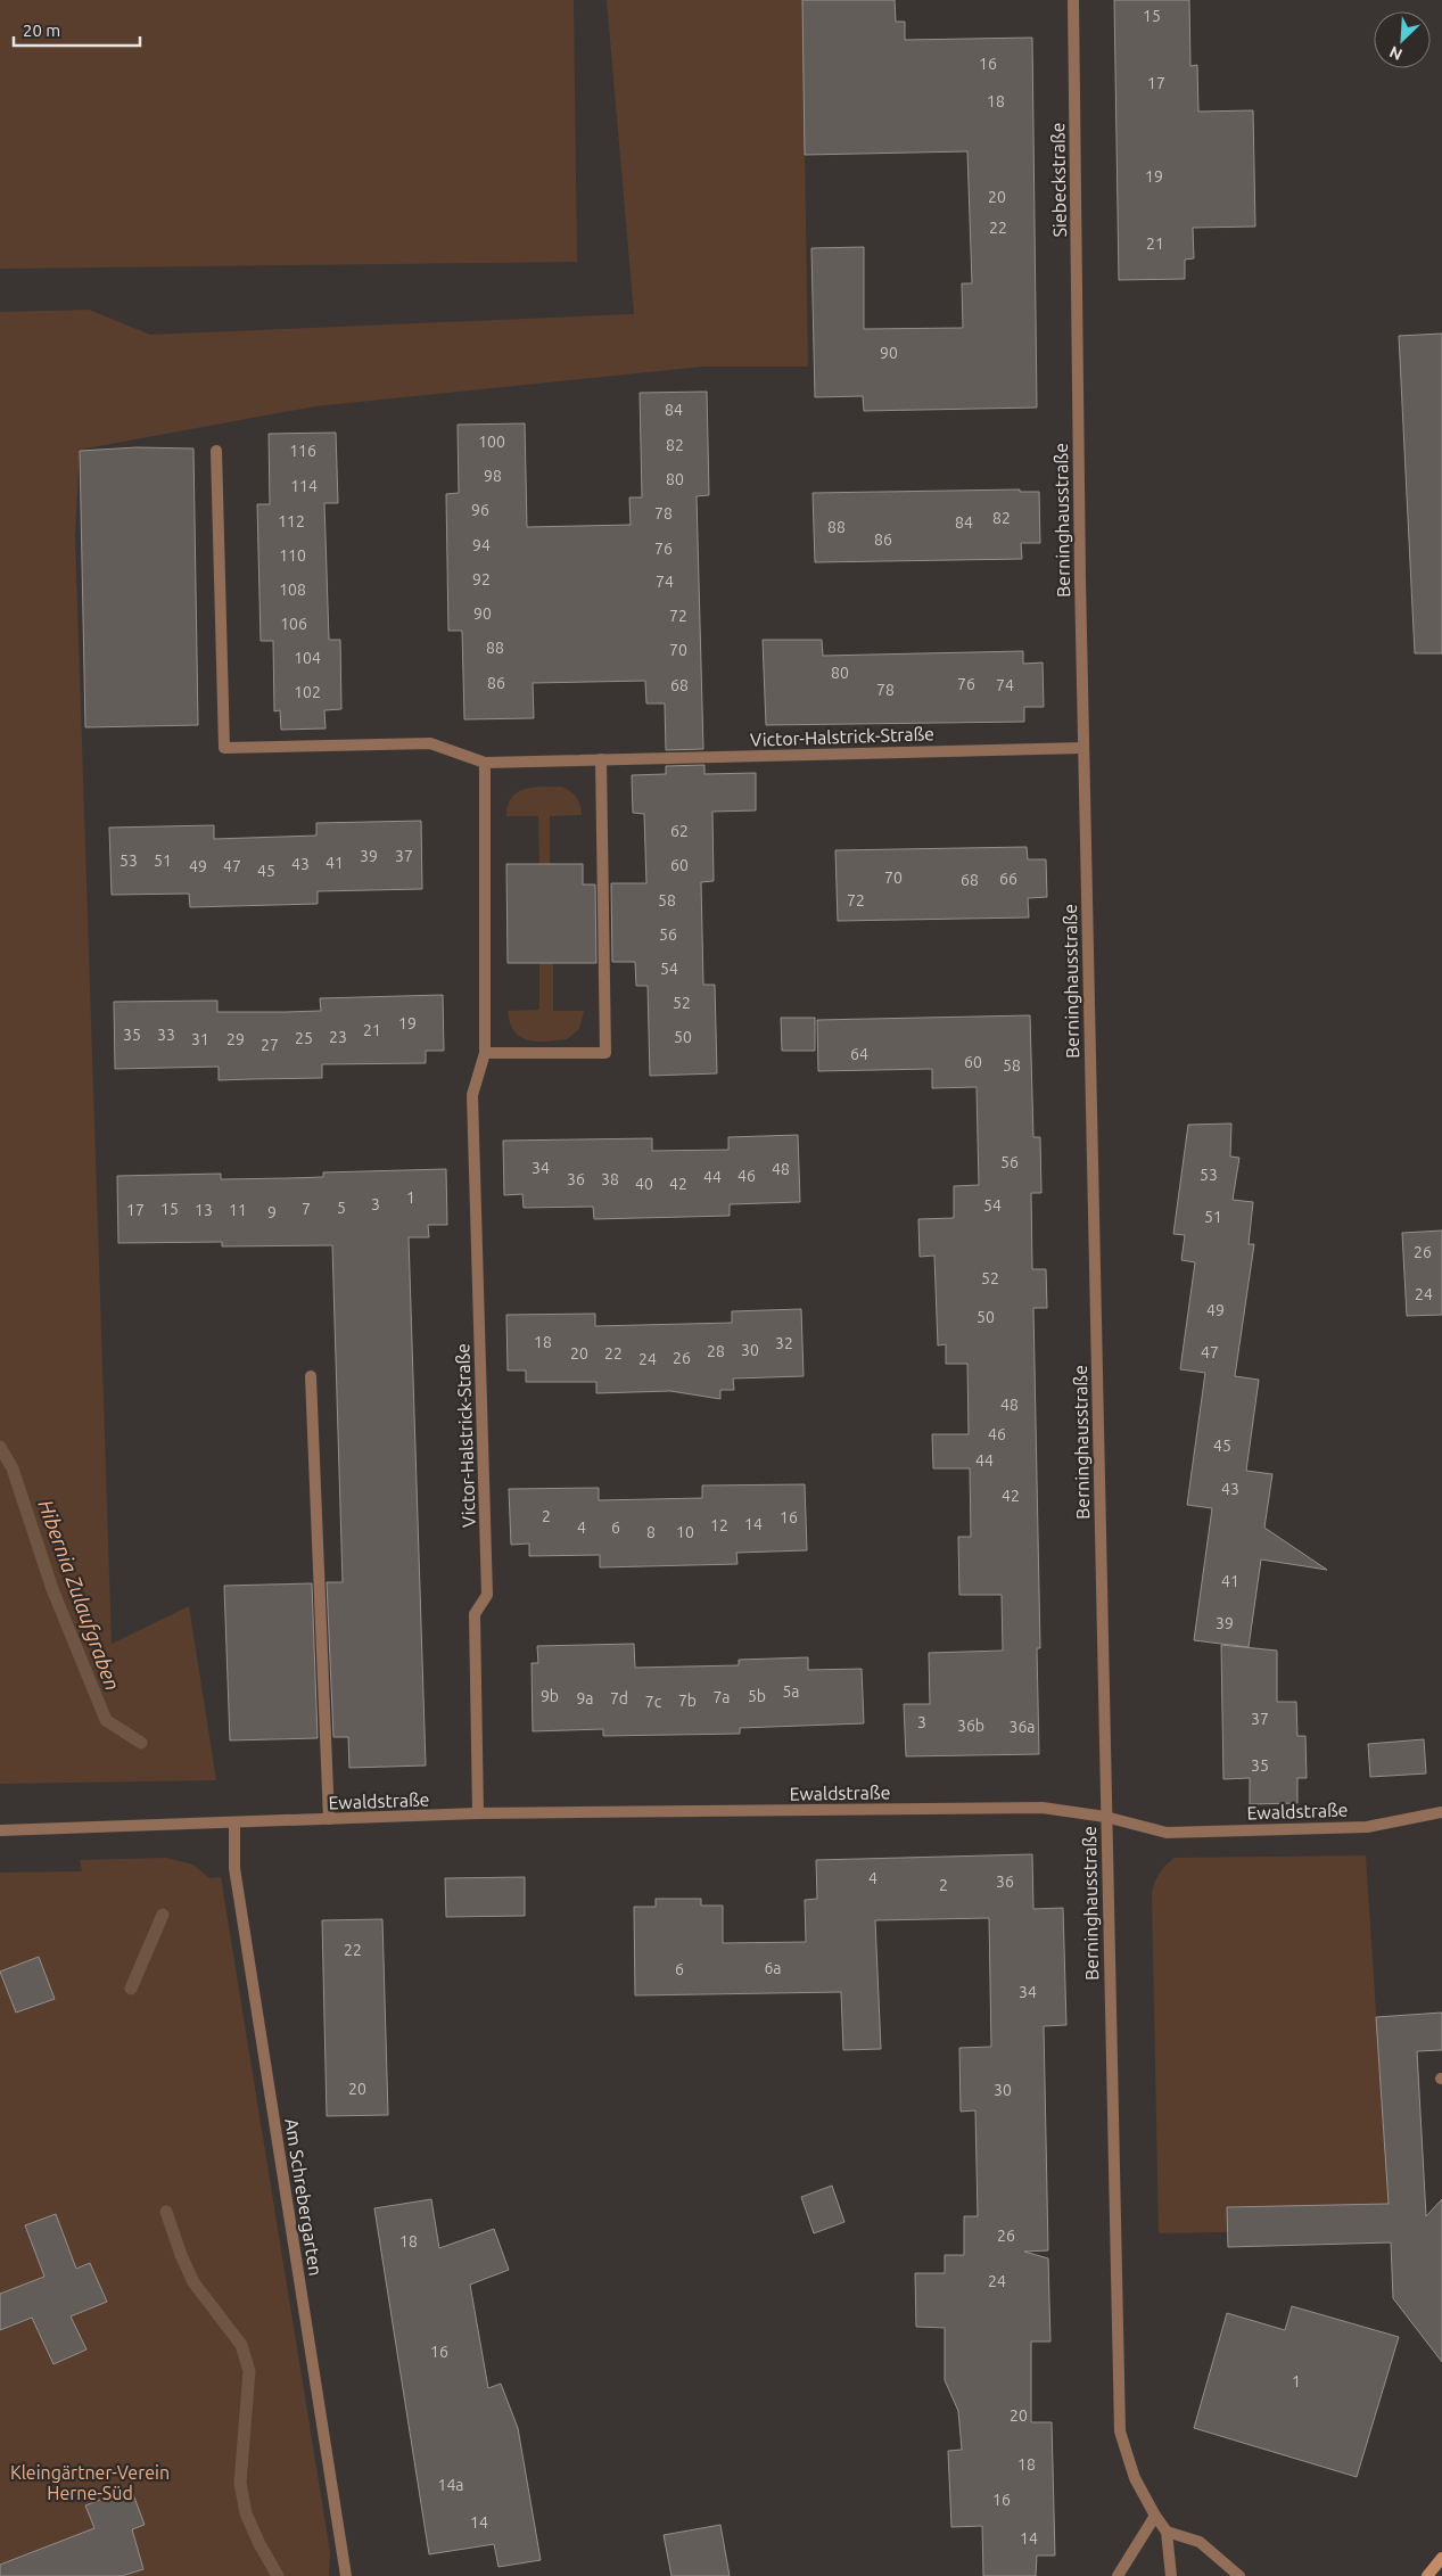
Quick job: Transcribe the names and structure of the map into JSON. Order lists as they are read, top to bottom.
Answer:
{
  "streets": {
    "street": [
      "Siebeckstraße",
      "Berninghausstraße",
      "Victor-Halstrick-Straße",
      "Ewaldstraße",
      "Am Schrebergarten"
    ]
  },
  "crossings": [
    ["Siebeckstraße", "Berninghausstraße"],
    ["Berninghausstraße", "Victor-Halstrick-Straße"],
    ["Berninghausstraße", "Ewaldstraße"],
    ["Victor-Halstrick-Straße", "Ewaldstraße"],
    ["Ewaldstraße", "Am Schrebergarten"]
  ],
  "water": ["Hibernia Zulaufgraben"],
  "parks": ["Kleingärtner-Verein Herne-Süd"],
  "house_numbers": [
    "15",
    "16",
    "17",
    "18",
    "19",
    "20",
    "22",
    "21",
    "90",
    "84",
    "100",
    "82",
    "116",
    "98",
    "80",
    "114",
    "96",
    "78",
    "82",
    "112",
    "84",
    "88",
    "86",
    "94",
    "76",
    "110",
    "92",
    "74",
    "108",
    "90",
    "72",
    "106",
    "88",
    "70",
    "104",
    "80",
    "86",
    "76",
    "68",
    "74",
    "78",
    "102",
    "62",
    "39",
    "37",
    "53",
    "51",
    "41",
    "43",
    "60",
    "49",
    "47",
    "45",
    "70",
    "66",
    "68",
    "58",
    "72",
    "56",
    "54",
    "52",
    "19",
    "21",
    "35",
    "33",
    "23",
    "50",
    "25",
    "31",
    "29",
    "27",
    "64",
    "60",
    "58",
    "56",
    "34",
    "48",
    "53",
    "46",
    "44",
    "36",
    "38",
    "40",
    "42",
    "1",
    "3",
    "54",
    "5",
    "15",
    "7",
    "17",
    "13",
    "11",
    "9",
    "51",
    "26",
    "52",
    "24",
    "49",
    "50",
    "18",
    "32",
    "30",
    "28",
    "47",
    "20",
    "22",
    "26",
    "24",
    "48",
    "46",
    "45",
    "44",
    "43",
    "42",
    "2",
    "16",
    "14",
    "12",
    "4",
    "6",
    "8",
    "10",
    "41",
    "39",
    "5a",
    "9b",
    "5b",
    "7a",
    "9a",
    "7d",
    "7b",
    "7c",
    "37",
    "3",
    "36b",
    "36a",
    "35",
    "4",
    "36",
    "2",
    "22",
    "6a",
    "6",
    "34",
    "20",
    "30",
    "26",
    "18",
    "24",
    "16",
    "1",
    "20",
    "18",
    "14a",
    "16",
    "14",
    "14"
  ],
  "scale_bar": "20 m",
  "north": "bottom left"
}
